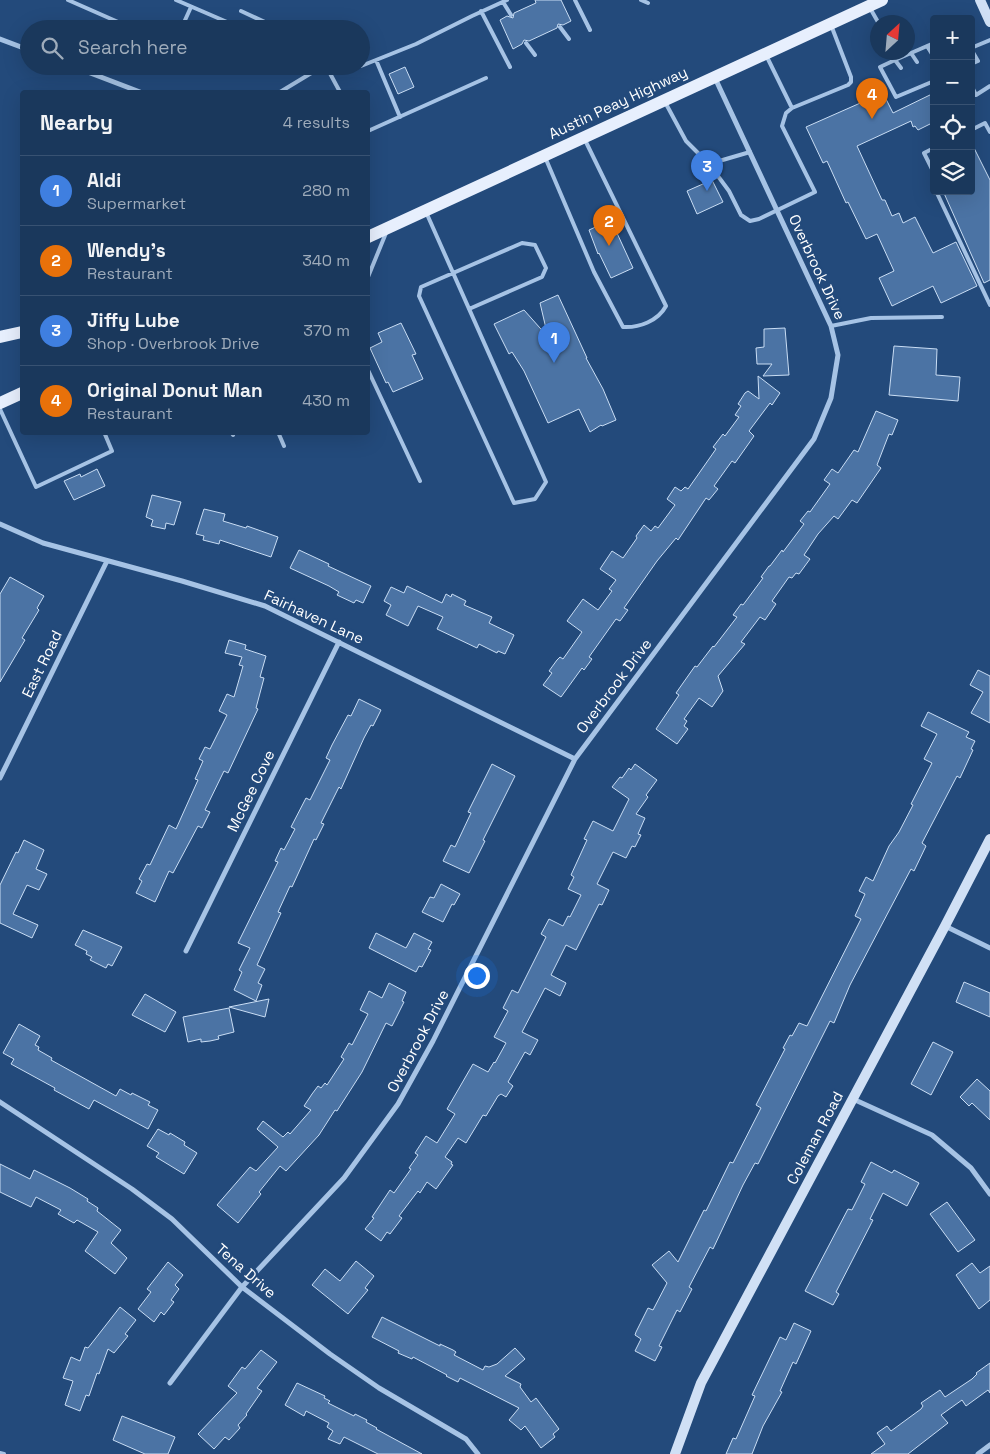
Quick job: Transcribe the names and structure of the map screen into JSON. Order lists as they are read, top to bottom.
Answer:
{
  "streets": {
    "main road": ["Austin Peay Highway", "Coleman Road"],
    "street": [
      "Overbrook Drive",
      "Fairhaven Lane",
      "East Road",
      "McGee Cove",
      "Tena Drive"
    ]
  },
  "crossings": [
    ["Austin Peay Highway", "Overbrook Drive"],
    ["Overbrook Drive", "Fairhaven Lane"],
    ["Overbrook Drive", "Tena Drive"],
    ["Fairhaven Lane", "East Road"],
    ["Fairhaven Lane", "McGee Cove"]
  ],
  "north": "top right",
  "page": {
    "map_buttons": ["+", "−"],
    "search": "Search here",
    "pins": [
      "4",
      "3",
      "2",
      "1"
    ],
    "heading": ["Nearby", "4 results"],
    "list": [
      {
        "mark": "1",
        "name": "Aldi",
        "note": "Supermarket",
        "value": "280 m"
      },
      {
        "mark": "2",
        "name": "Wendy's",
        "note": "Restaurant",
        "value": "340 m"
      },
      {
        "mark": "3",
        "name": "Jiffy Lube",
        "note": "Shop · Overbrook Drive",
        "value": "370 m"
      },
      {
        "mark": "4",
        "name": "Original Donut Man",
        "note": "Restaurant",
        "value": "430 m"
      }
    ]
  }
}
